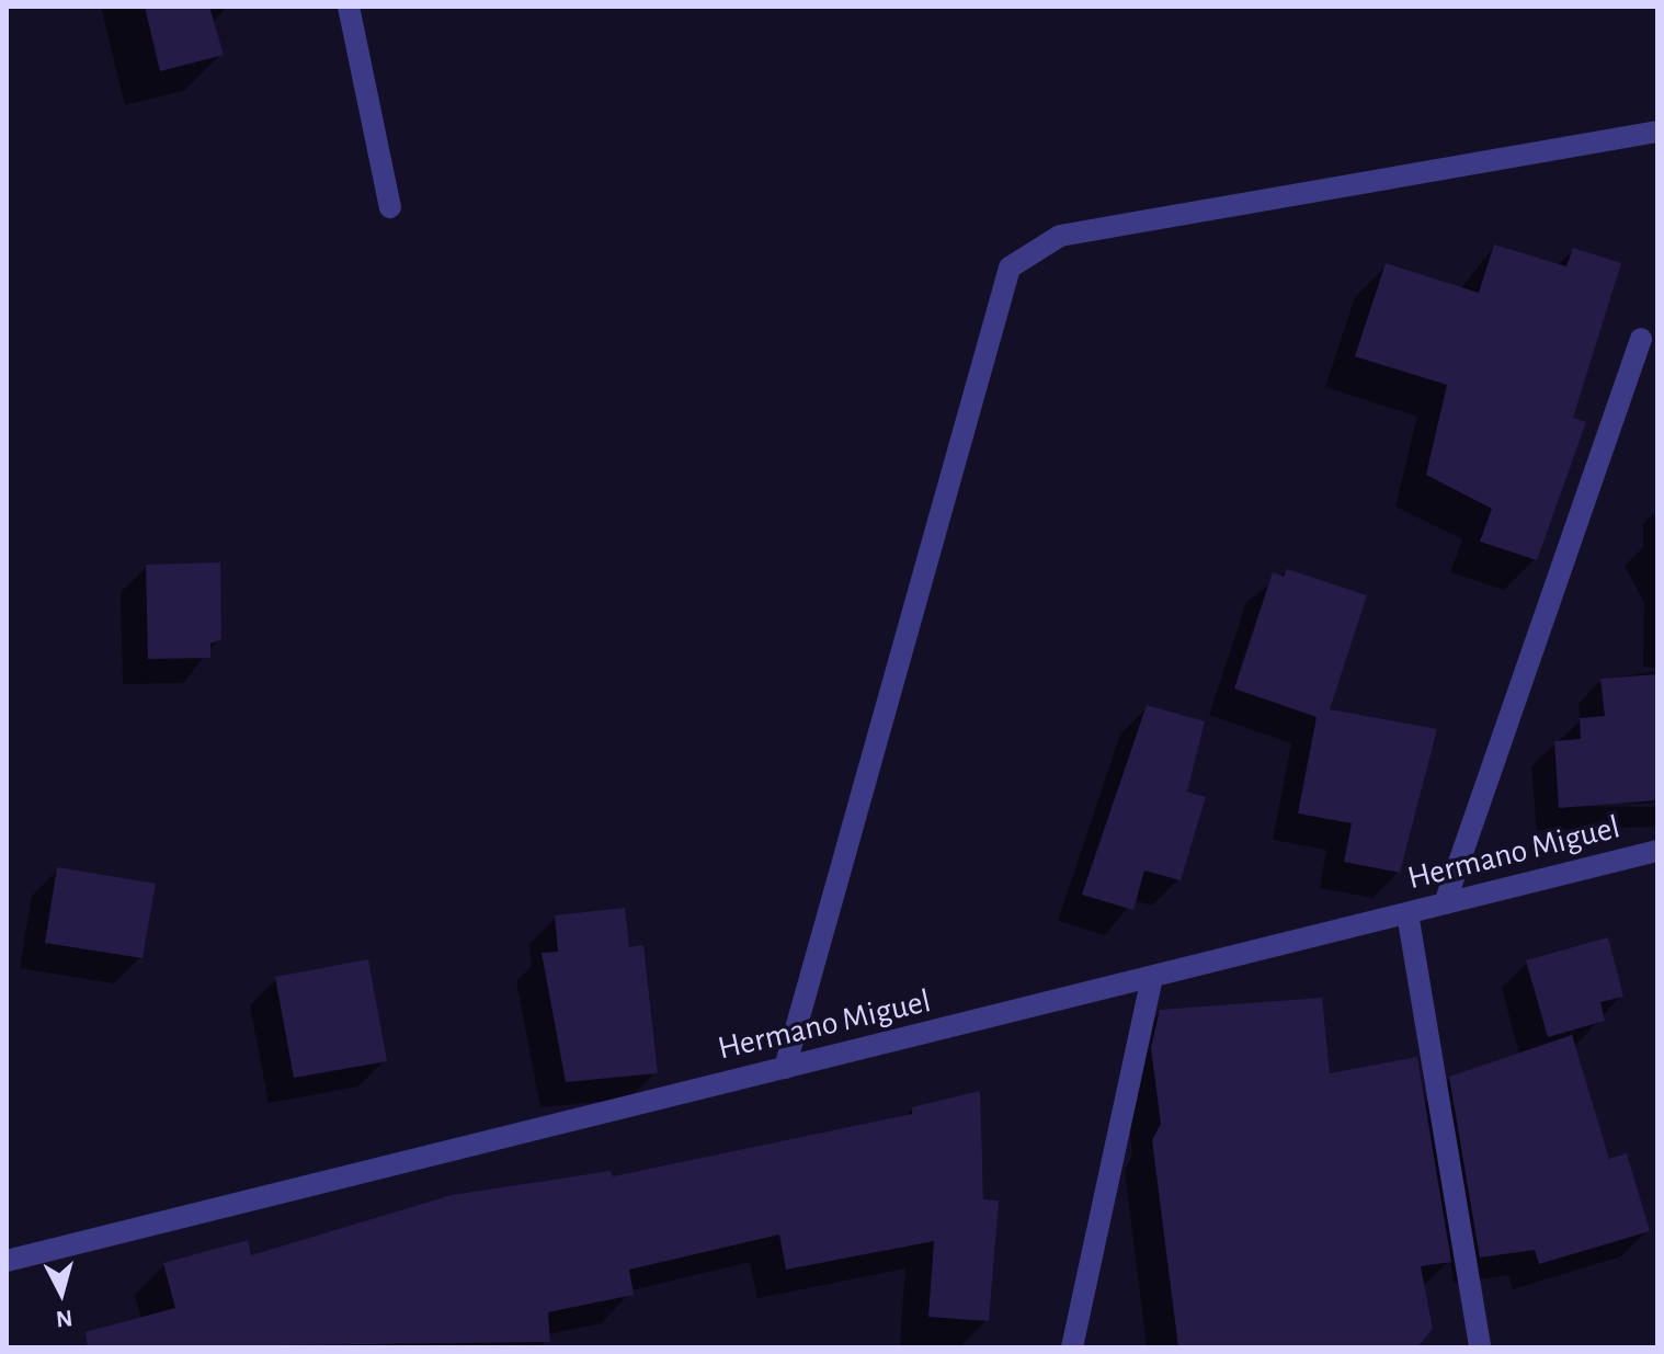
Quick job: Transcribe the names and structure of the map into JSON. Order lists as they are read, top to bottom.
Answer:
{
  "streets": {
    "street": ["Hermano Miguel"]
  },
  "north": "bottom"
}
